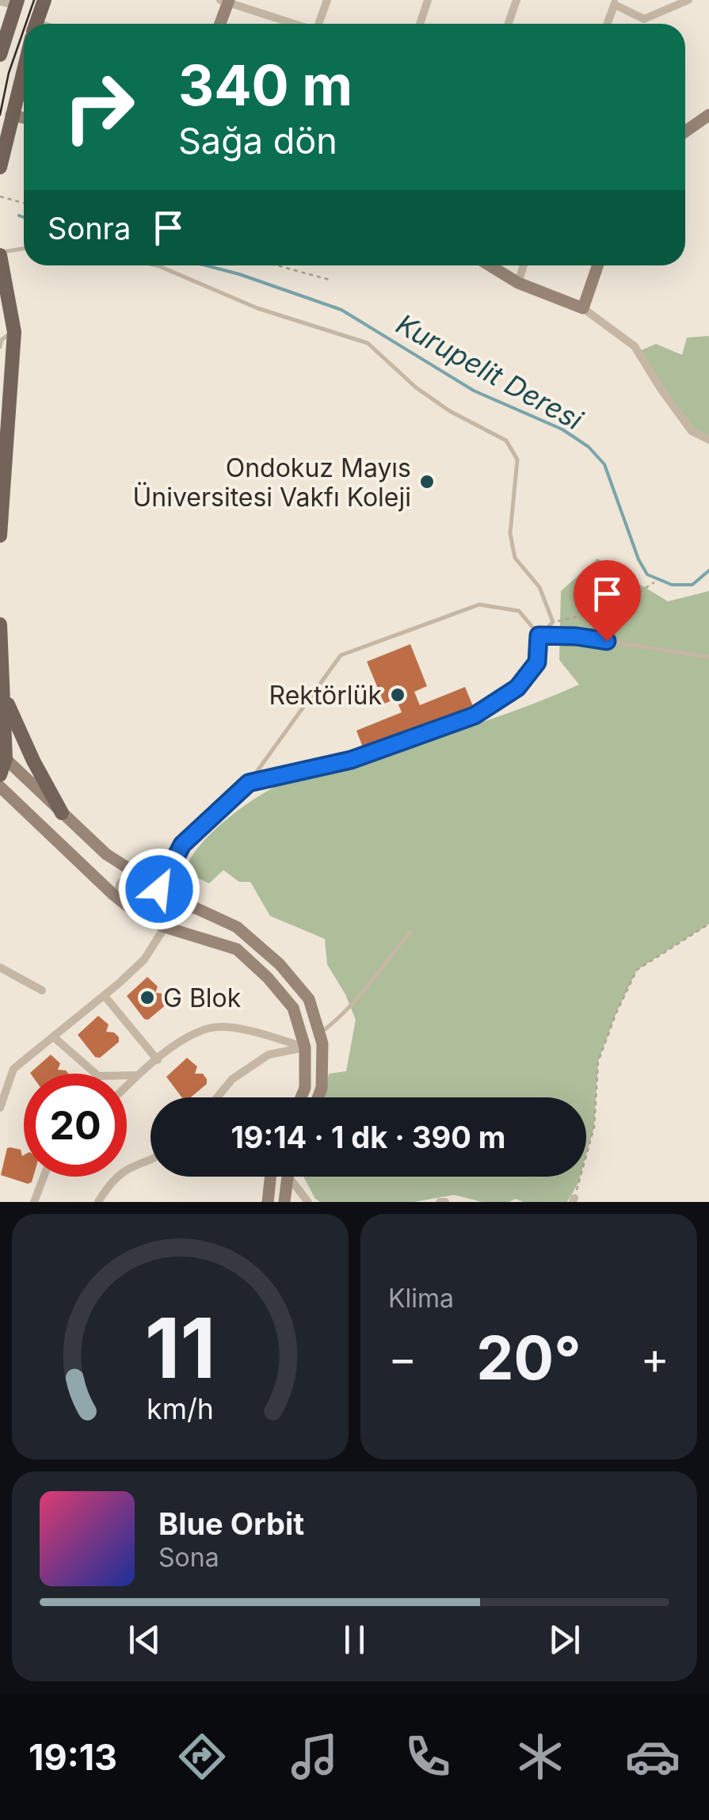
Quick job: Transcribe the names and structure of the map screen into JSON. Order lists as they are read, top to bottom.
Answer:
{
  "water": ["Kurupelit Deresi"],
  "places": ["Ondokuz Mayıs Üniversitesi Vakfı Koleji", "Rektörlük", "G Blok"],
  "page": {
    "turn": ["340 m", "Sağa dön"],
    "then": "Sonra",
    "limit": "20",
    "trip": "19:14 · 1 dk · 390 m",
    "tile": "Klima",
    "heat": ["−", "20°", "+"],
    "song": ["Blue Orbit", "Sona"],
    "tabs": "19:13",
    "gauge": ["11", "km/h"]
  }
}
